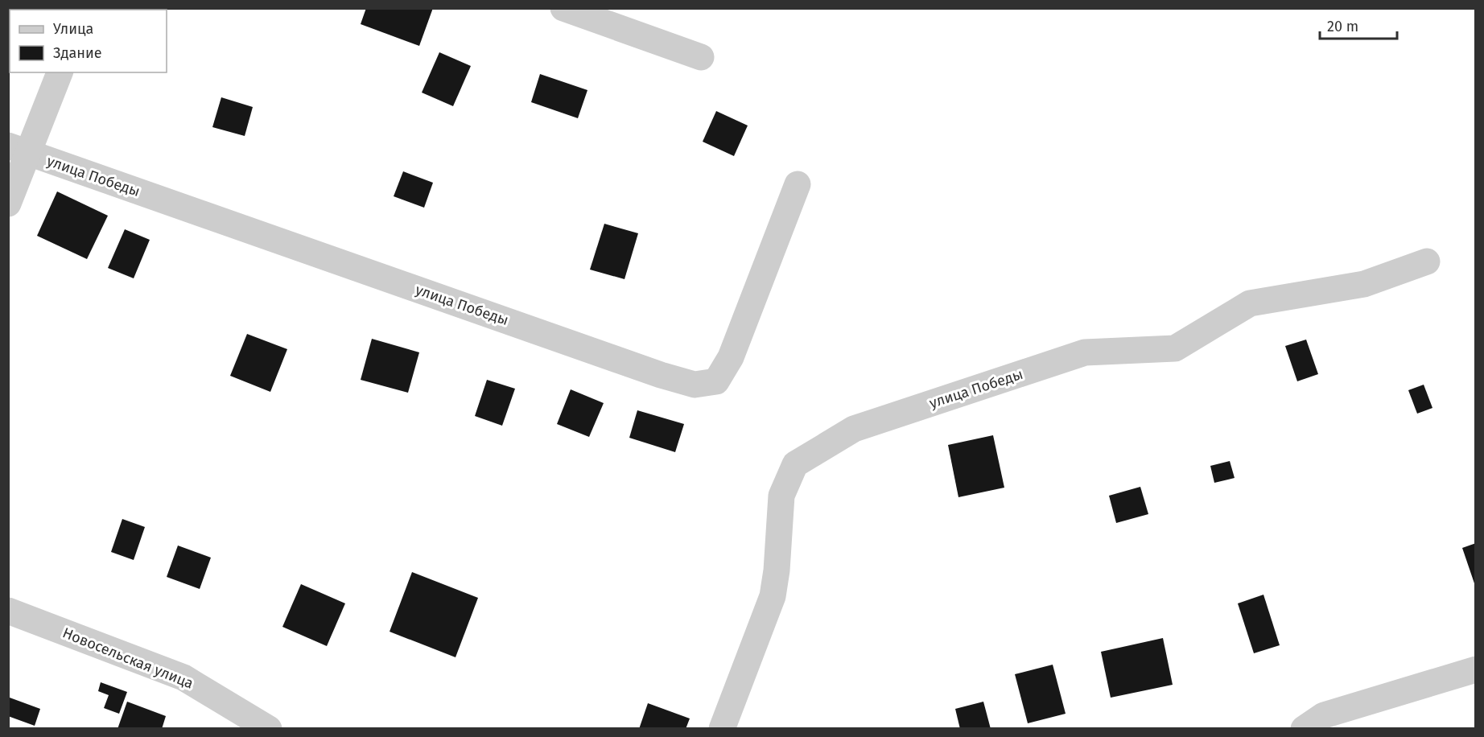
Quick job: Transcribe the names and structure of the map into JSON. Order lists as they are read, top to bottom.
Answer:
{
  "streets": {
    "street": ["улица Победы", "Новосельская улица"]
  },
  "legend": ["Улица", "Здание"],
  "scale_bar": "20 m"
}
